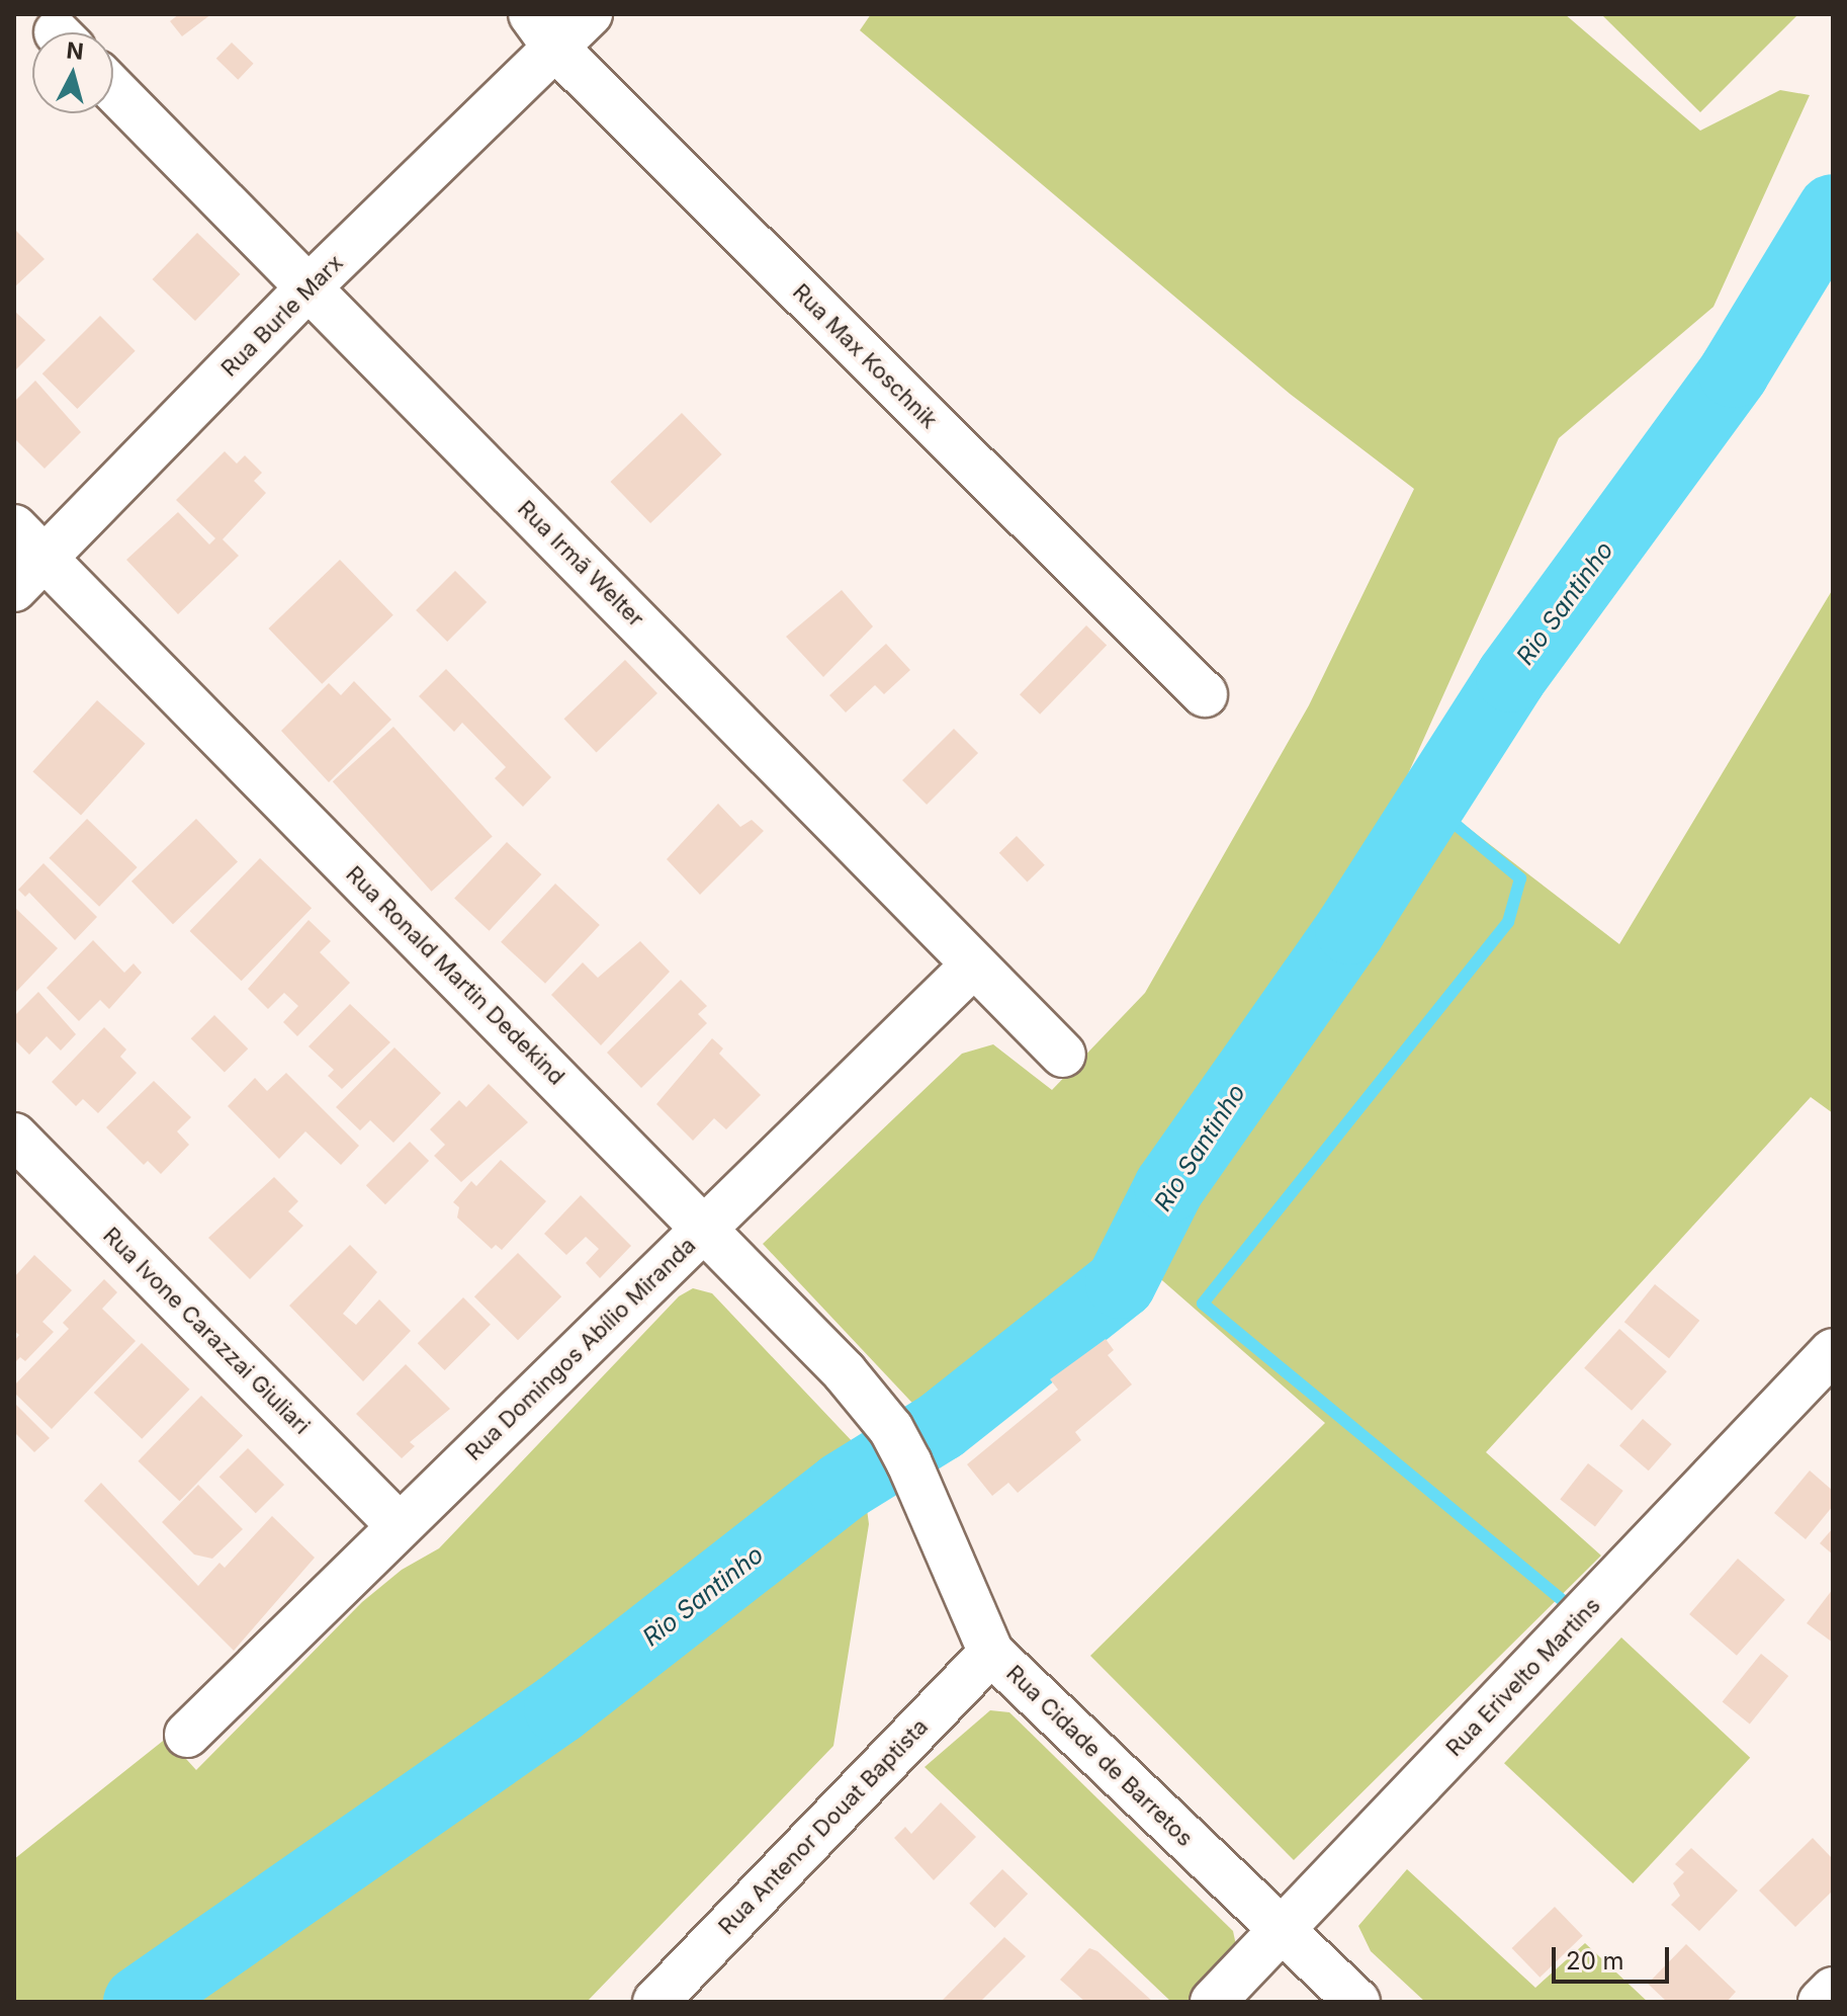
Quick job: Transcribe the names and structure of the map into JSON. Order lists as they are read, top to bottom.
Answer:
{
  "streets": {
    "street": [
      "Rua Burle Marx",
      "Rua Max Koschnik",
      "Rua Irmã Welter",
      "Rua Ronald Martin Dedekind",
      "Rua Ivone Carazzai Giuliari",
      "Rua Domingos Abílio Miranda",
      "Rua Erivelto Martins",
      "Rua Cidade de Barretos",
      "Rua Antenor Douat Baptista"
    ]
  },
  "crossings": [
    ["Rua Burle Marx", "Rua Max Koschnik"],
    ["Rua Burle Marx", "Rua Irmã Welter"],
    ["Rua Burle Marx", "Rua Ronald Martin Dedekind"],
    ["Rua Irmã Welter", "Rua Domingos Abílio Miranda"],
    ["Rua Ronald Martin Dedekind", "Rua Domingos Abílio Miranda"],
    ["Rua Ronald Martin Dedekind", "Rua Cidade de Barretos"],
    ["Rua Ivone Carazzai Giuliari", "Rua Domingos Abílio Miranda"],
    ["Rua Erivelto Martins", "Rua Cidade de Barretos"],
    ["Rua Cidade de Barretos", "Rua Antenor Douat Baptista"]
  ],
  "water": ["Rio Santinho"],
  "scale_bar": "20 m",
  "north": "top"
}
